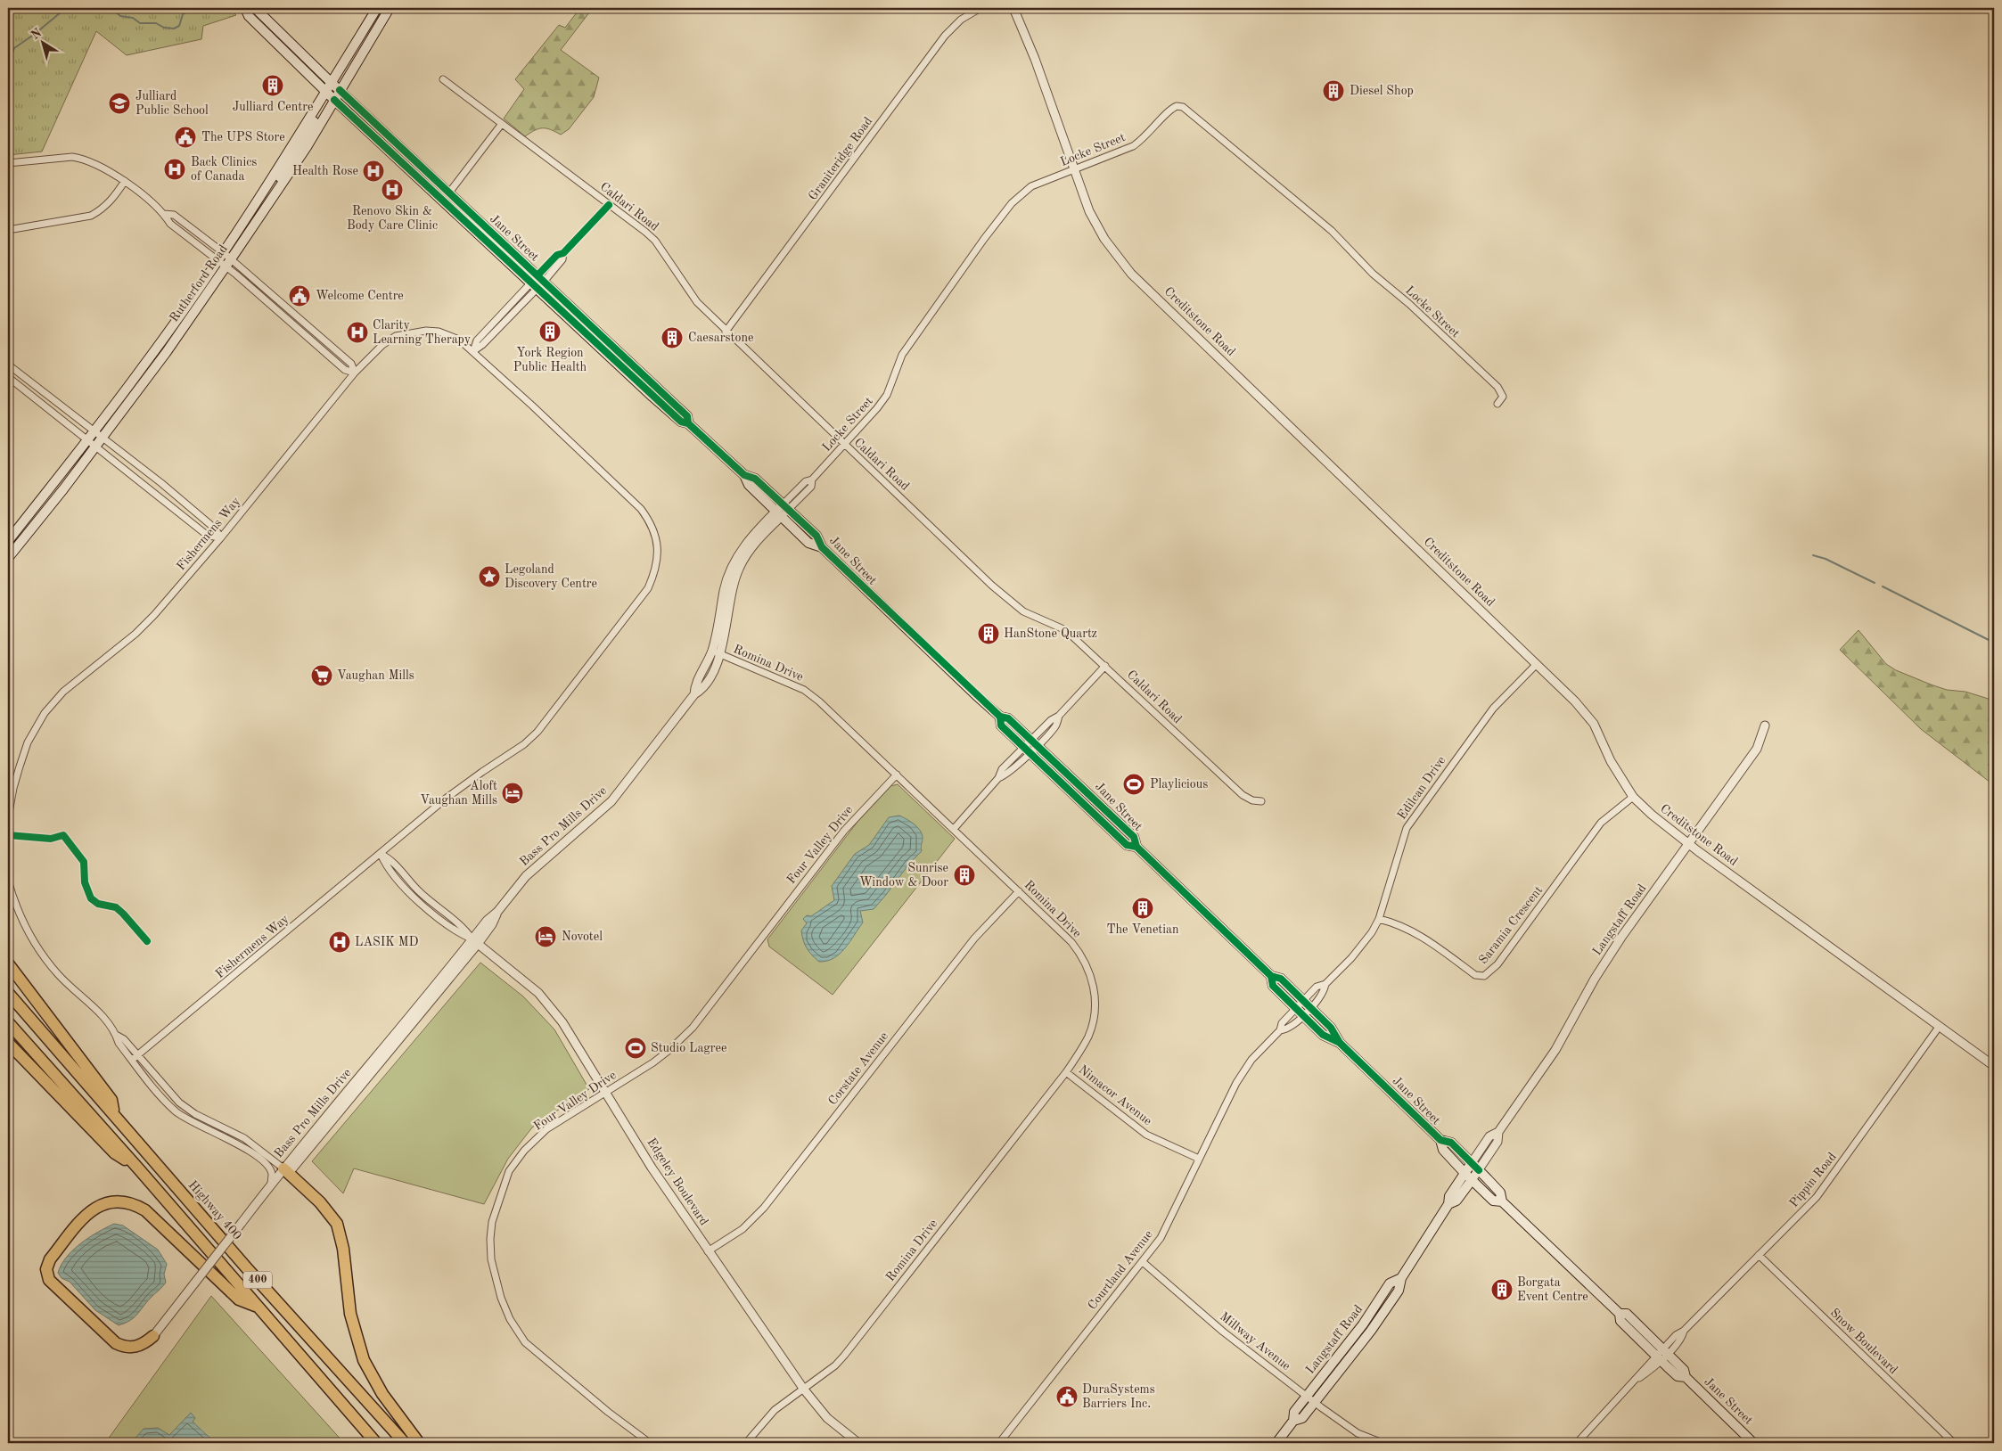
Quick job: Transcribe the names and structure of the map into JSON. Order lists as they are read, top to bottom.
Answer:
{
  "streets": {
    "highway": ["Highway 400", "400"],
    "main road": ["Jane Street", "Rutherford Road", "Langstaff Road"],
    "street": [
      "Locke Street",
      "Graniteridge Road",
      "Caldari Road",
      "Creditstone Road",
      "Fishermens Way",
      "Romina Drive",
      "Edilcan Drive",
      "Bass Pro Mills Drive",
      "Four Valley Drive",
      "Saramia Crescent",
      "Corstate Avenue",
      "Nimacor Avenue",
      "Pippin Road",
      "Edgeley Boulevard",
      "Courtland Avenue",
      "Millway Avenue",
      "Snow Boulevard"
    ]
  },
  "crossings": [
    ["Locke Street", "Caldari Road"],
    ["Locke Street", "Jane Street"],
    ["Locke Street", "Creditstone Road"],
    ["Locke Street", "Bass Pro Mills Drive"],
    ["Graniteridge Road", "Caldari Road"],
    ["Jane Street", "Rutherford Road"],
    ["Jane Street", "Edilcan Drive"],
    ["Jane Street", "Bass Pro Mills Drive"],
    ["Jane Street", "Langstaff Road"],
    ["Jane Street", "Pippin Road"],
    ["Jane Street", "Courtland Avenue"],
    ["Creditstone Road", "Edilcan Drive"],
    ["Creditstone Road", "Langstaff Road"],
    ["Creditstone Road", "Saramia Crescent"],
    ["Creditstone Road", "Pippin Road"],
    ["Romina Drive", "Bass Pro Mills Drive"],
    ["Romina Drive", "Four Valley Drive"],
    ["Romina Drive", "Corstate Avenue"],
    ["Romina Drive", "Nimacor Avenue"],
    ["Romina Drive", "Edgeley Boulevard"],
    ["Edilcan Drive", "Saramia Crescent"],
    ["Edilcan Drive", "Courtland Avenue"],
    ["Bass Pro Mills Drive", "Edgeley Boulevard"],
    ["Four Valley Drive", "Edgeley Boulevard"],
    ["Langstaff Road", "Millway Avenue"],
    ["Corstate Avenue", "Edgeley Boulevard"],
    ["Nimacor Avenue", "Courtland Avenue"],
    ["Pippin Road", "Snow Boulevard"],
    ["Courtland Avenue", "Millway Avenue"]
  ],
  "places": {
    "building": [
      "Julliard Centre",
      "Diesel Shop",
      "York Region Public Health",
      "Caesarstone",
      "HanStone Quartz",
      "Sunrise Window & Door",
      "The Venetian",
      "Borgata Event Centre"
    ],
    "school or university": ["Julliard Public School"],
    "public building": ["The UPS Store", "Welcome Centre", "DuraSystems Barriers Inc."],
    "hospital": [
      "Back Clinics of Canada",
      "Health Rose",
      "Renovo Skin & Body Care Clinic",
      "Clarity Learning Therapy",
      "LASIK MD"
    ],
    "place": ["Legoland Discovery Centre"],
    "supermarket": ["Vaughan Mills"],
    "sports": ["Playlicious", "Studio Lagree"],
    "hotel": ["Aloft Vaughan Mills", "Novotel"]
  },
  "north": "top left"
}
